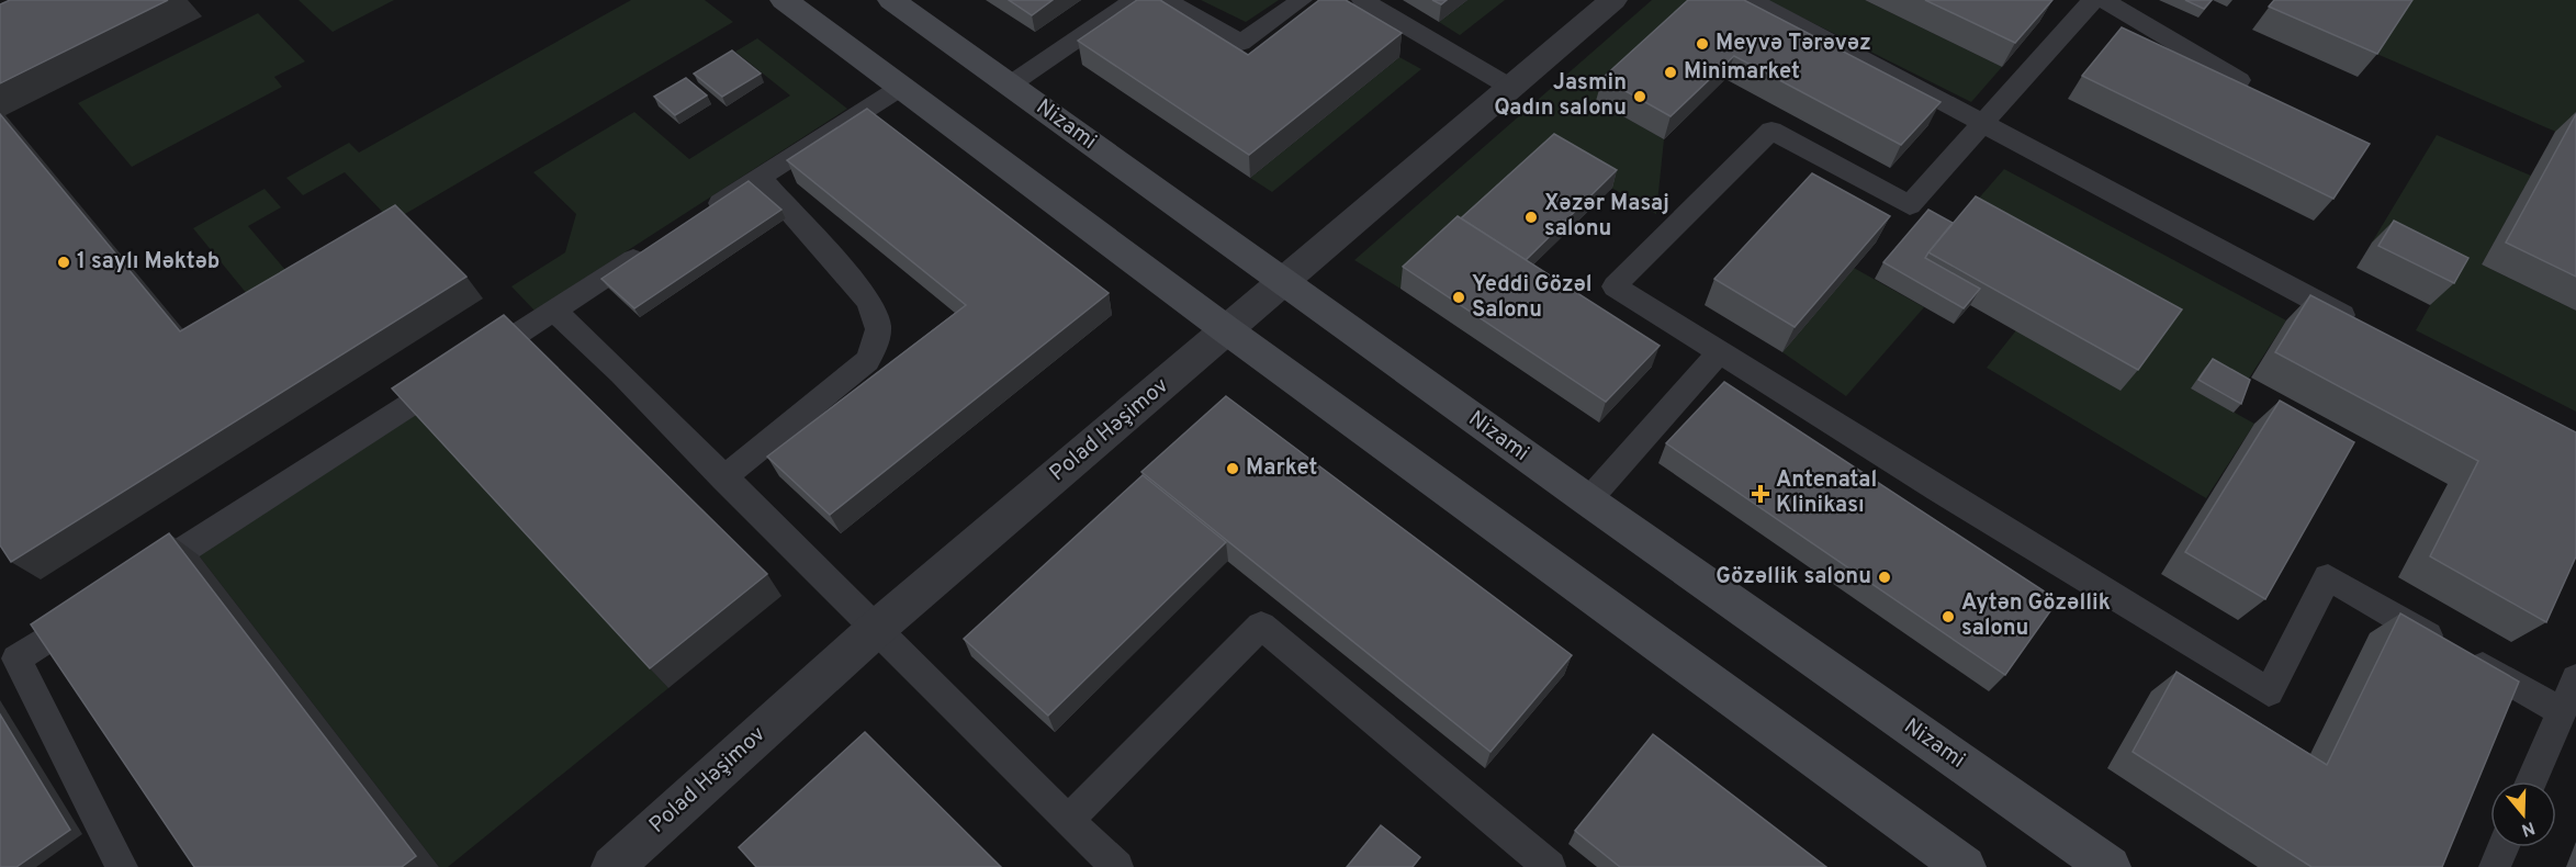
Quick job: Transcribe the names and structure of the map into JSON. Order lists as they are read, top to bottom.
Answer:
{
  "streets": {
    "street": ["Nizami", "Polad Həşimov"]
  },
  "crossings": [
    ["Nizami", "Polad Həşimov"]
  ],
  "places": {
    "other": [
      "Meyvə Tərəvəz",
      "Minimarket",
      "Jasmin Qadın salonu",
      "Xəzər Masaj salonu",
      "1 saylı Məktəb",
      "Yeddi Gözəl Salonu",
      "Market",
      "Gözəllik salonu",
      "Aytən Gözəllik salonu"
    ],
    "health": ["Antenatal Klinikası"]
  },
  "north": "bottom"
}
